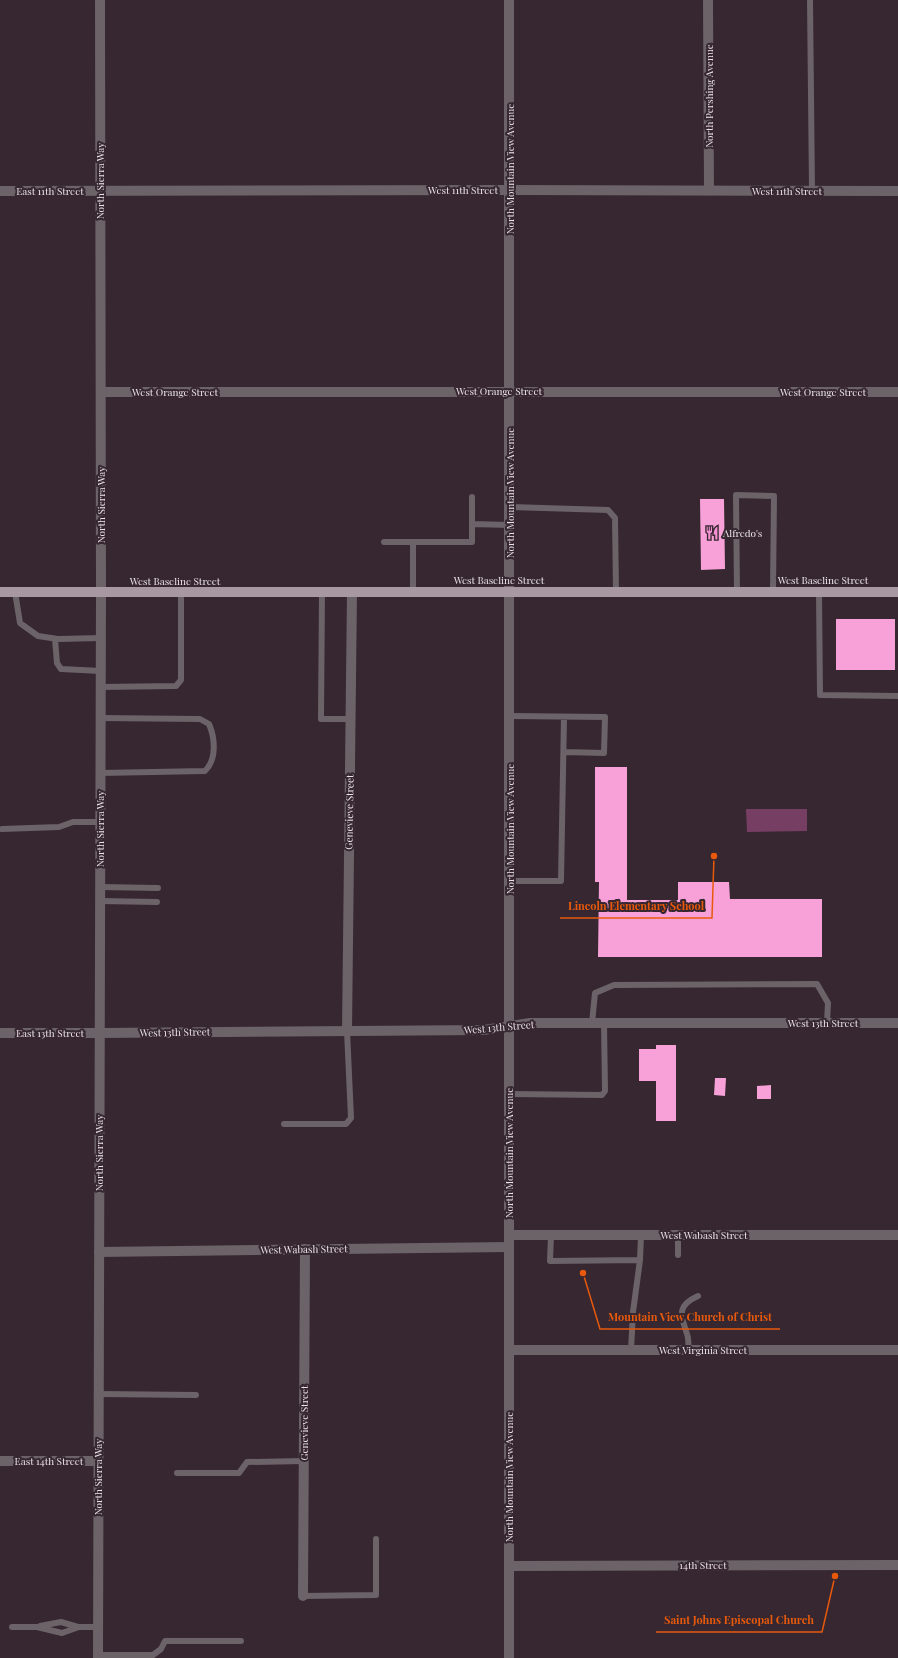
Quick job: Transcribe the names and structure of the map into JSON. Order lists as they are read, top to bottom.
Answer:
{
  "streets": {
    "main road": ["West Baseline Street"],
    "street": [
      "North Pershing Avenue",
      "North Mountain View Avenue",
      "North Sierra Way",
      "West 11th Street",
      "East 11th Street",
      "West Orange Street",
      "Genevieve Street",
      "West 13th Street",
      "East 13th Street",
      "West Wabash Street",
      "West Virginia Street",
      "East 14th Street",
      "14th Street"
    ]
  },
  "crossings": [
    ["North Pershing Avenue", "West 11th Street"],
    ["North Mountain View Avenue", "West 11th Street"],
    ["North Mountain View Avenue", "West Orange Street"],
    ["North Mountain View Avenue", "West Baseline Street"],
    ["North Mountain View Avenue", "West 13th Street"],
    ["North Mountain View Avenue", "West Wabash Street"],
    ["North Mountain View Avenue", "West Virginia Street"],
    ["North Mountain View Avenue", "14th Street"],
    ["North Sierra Way", "West 11th Street"],
    ["North Sierra Way", "East 11th Street"],
    ["North Sierra Way", "West Orange Street"],
    ["North Sierra Way", "West Baseline Street"],
    ["North Sierra Way", "West 13th Street"],
    ["North Sierra Way", "East 13th Street"],
    ["North Sierra Way", "West Wabash Street"],
    ["North Sierra Way", "East 14th Street"],
    ["West 11th Street", "East 11th Street"],
    ["West Baseline Street", "Genevieve Street"],
    ["Genevieve Street", "West 13th Street"],
    ["Genevieve Street", "West Wabash Street"],
    ["West 13th Street", "East 13th Street"]
  ],
  "places": {
    "restaurant": ["Alfredo's"],
    "other": ["Lincoln Elementary School", "Mountain View Church of Christ", "Saint Johns Episcopal Church"]
  }
}
